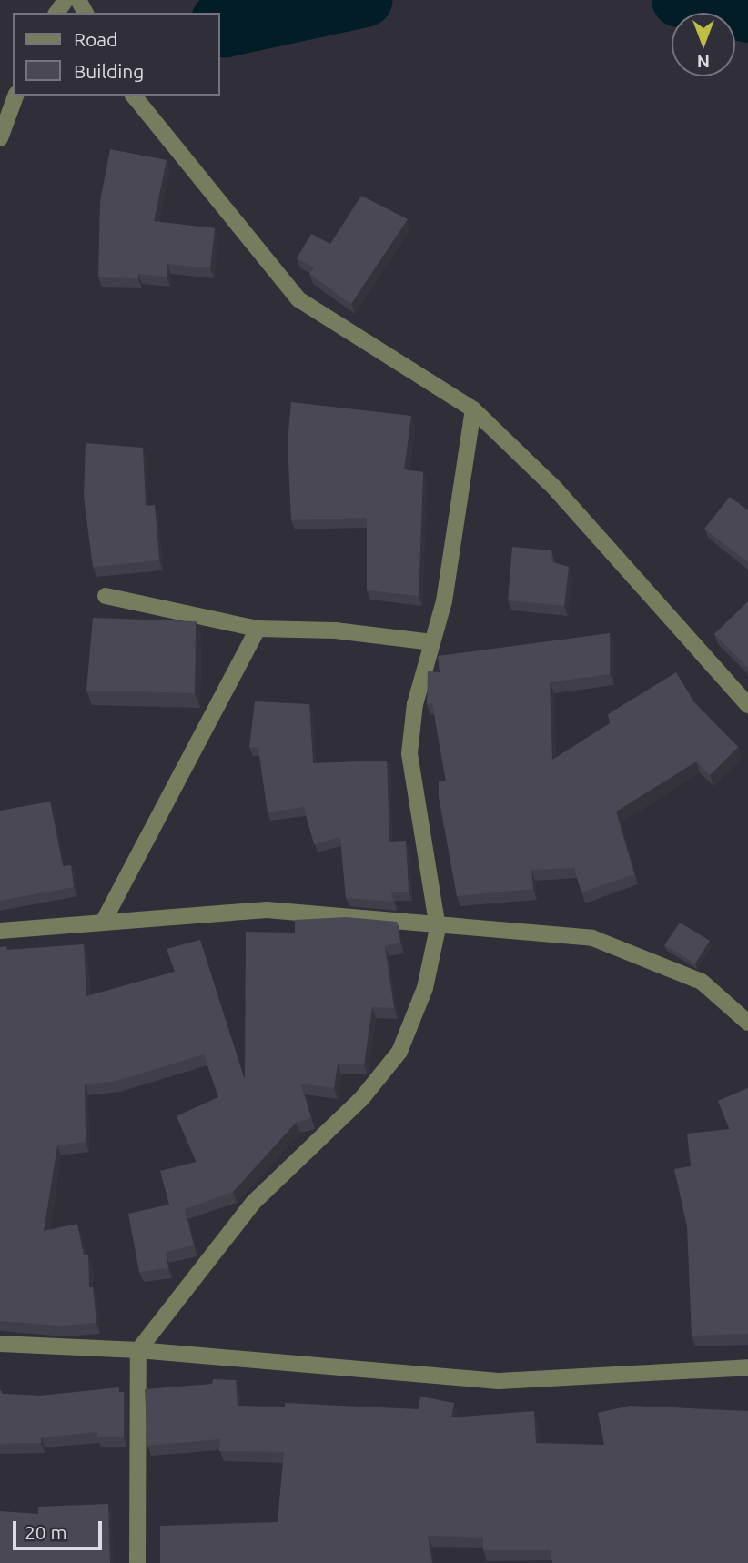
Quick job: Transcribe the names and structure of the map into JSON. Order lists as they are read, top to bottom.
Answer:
{
  "legend": ["Road", "Building"],
  "scale_bar": "20 m",
  "north": "bottom"
}
